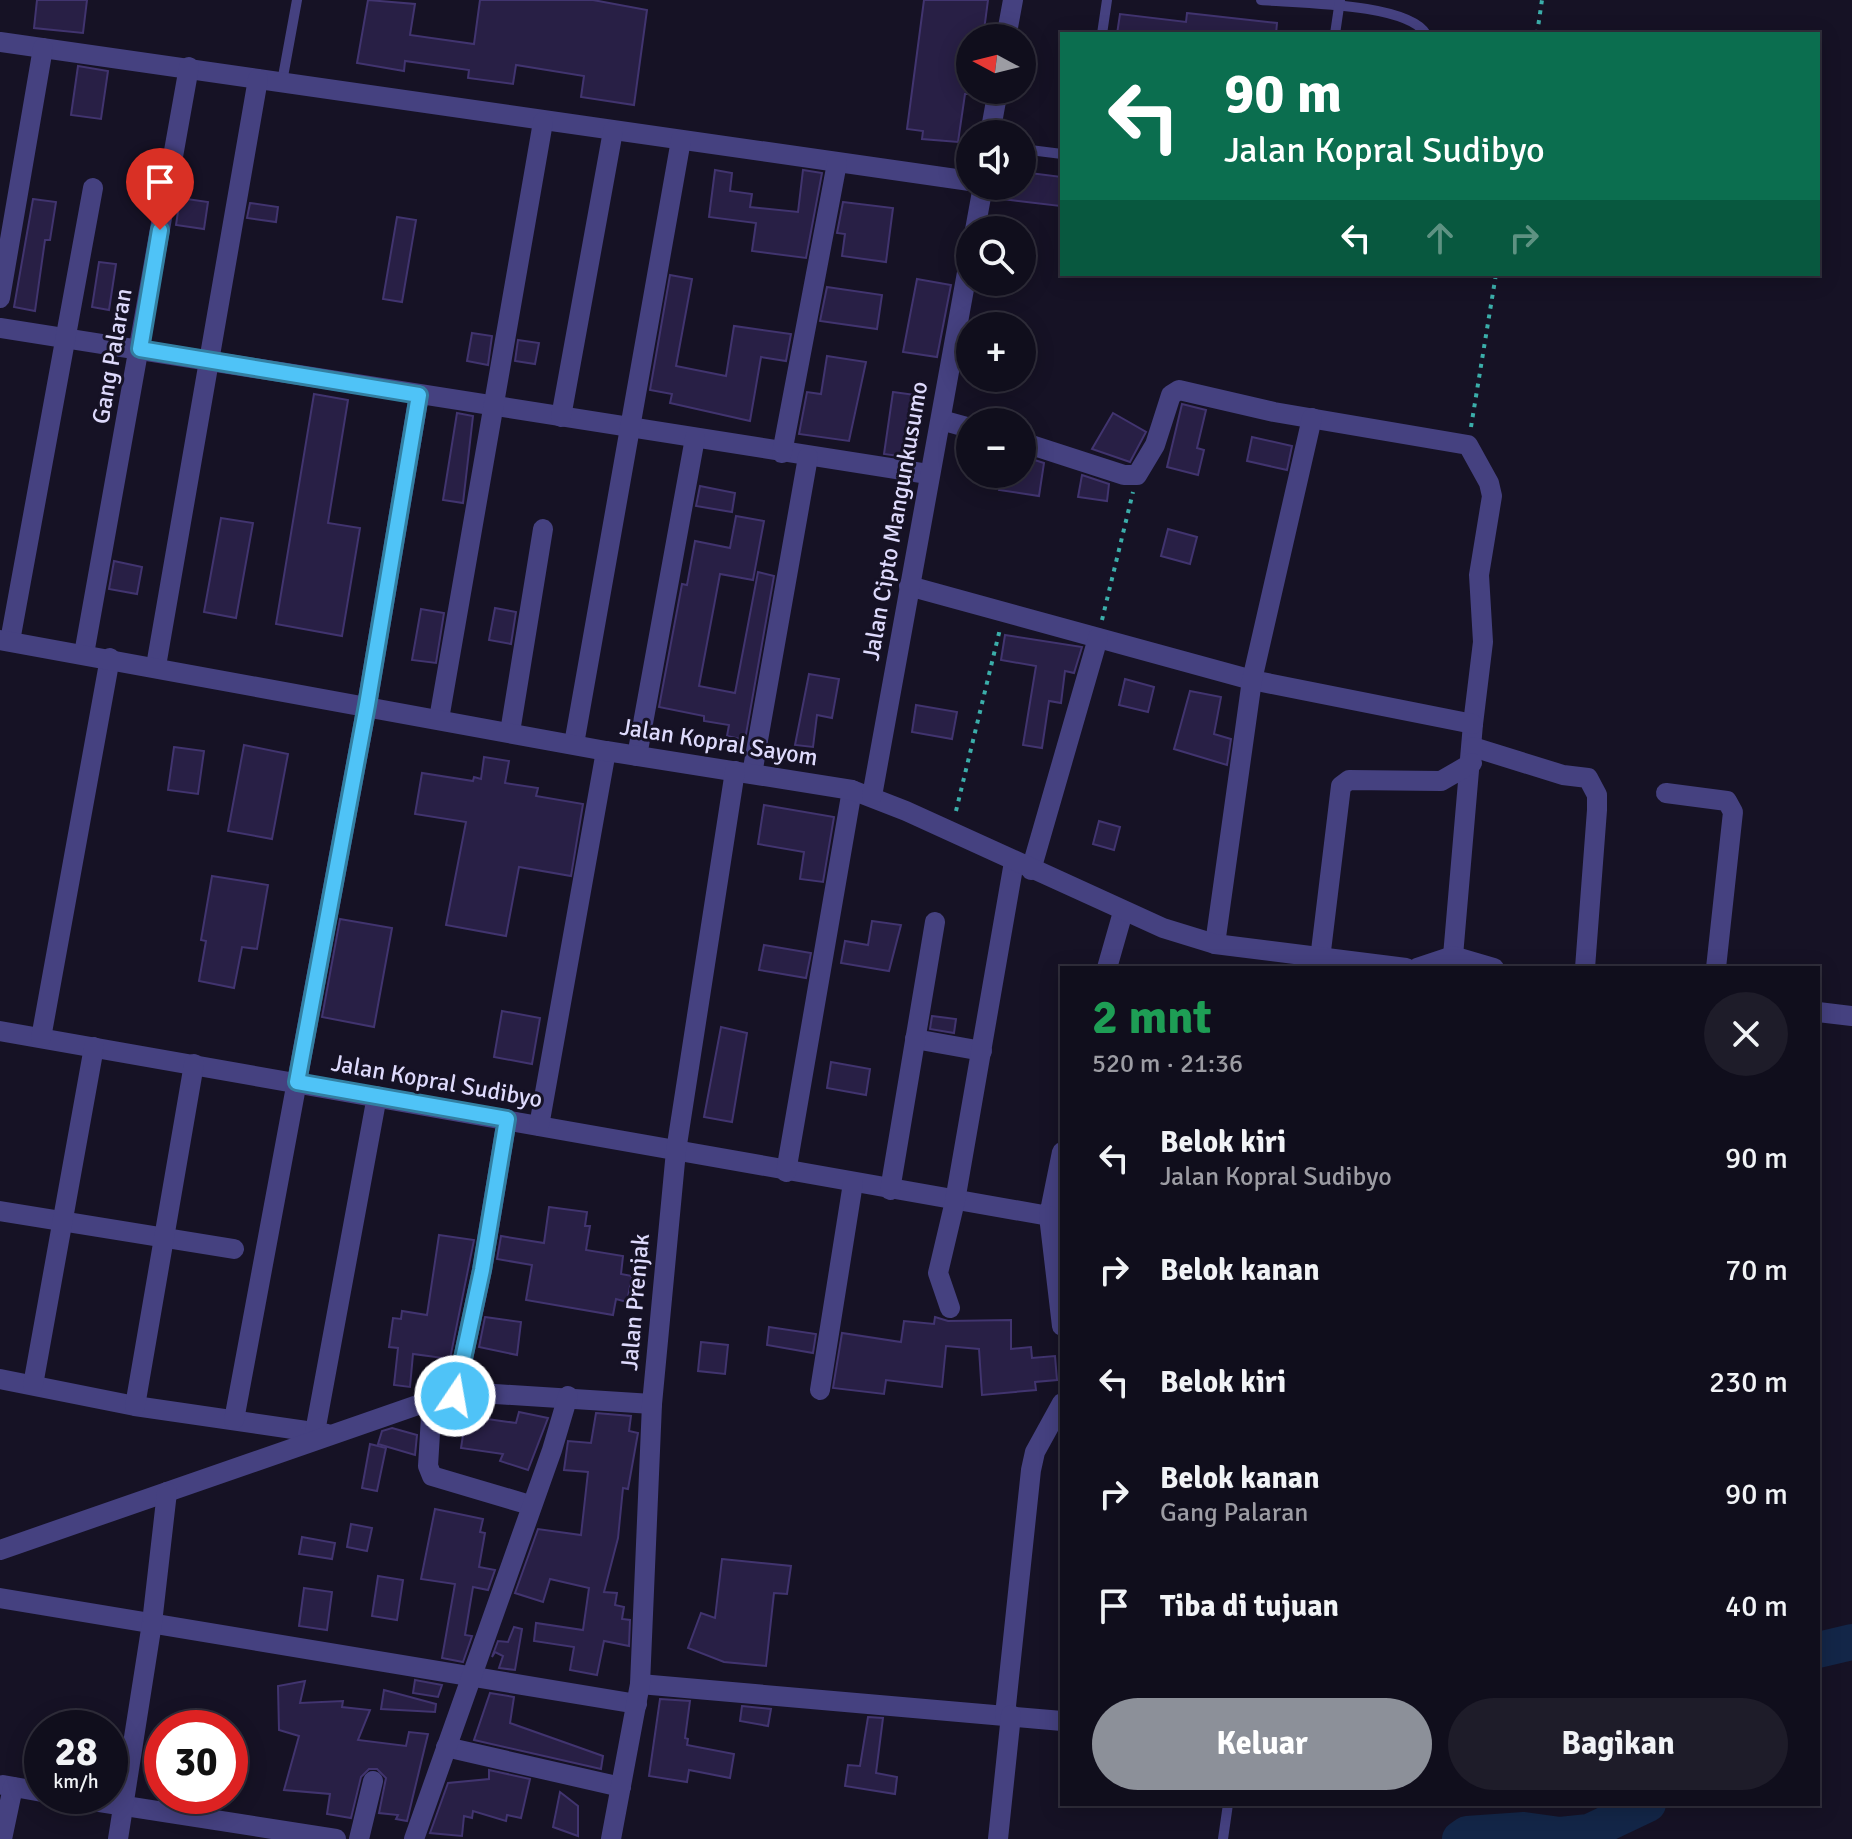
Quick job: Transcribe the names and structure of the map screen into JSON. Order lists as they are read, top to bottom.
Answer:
{
  "streets": {
    "street": [
      "Gang Palaran",
      "Jalan Cipto Mangunkusumo",
      "Jalan Kopral Sayom",
      "Jalan Kopral Sudibyo",
      "Jalan Prenjak"
    ]
  },
  "crossings": [
    ["Gang Palaran", "Jalan Kopral Sayom"],
    ["Jalan Cipto Mangunkusumo", "Jalan Kopral Sayom"],
    ["Jalan Cipto Mangunkusumo", "Jalan Kopral Sudibyo"],
    ["Jalan Kopral Sayom", "Jalan Prenjak"],
    ["Jalan Kopral Sudibyo", "Jalan Prenjak"]
  ],
  "north": "left",
  "page": {
    "map_buttons": ["+", "−"],
    "turn": ["90 m", "Jalan Kopral Sudibyo"],
    "heading": ["2 mnt", "520 m · 21:36"],
    "list": [
      {
        "name": "Belok kiri",
        "note": "Jalan Kopral Sudibyo",
        "value": "90 m"
      },
      {
        "name": "Belok kanan",
        "value": "70 m"
      },
      {
        "name": "Belok kiri",
        "value": "230 m"
      },
      {
        "name": "Belok kanan",
        "note": "Gang Palaran",
        "value": "90 m"
      },
      {
        "name": "Tiba di tujuan",
        "value": "40 m"
      }
    ],
    "buttons": ["Keluar", "Bagikan"],
    "speed": "28 km/h",
    "limit": "30"
  }
}
